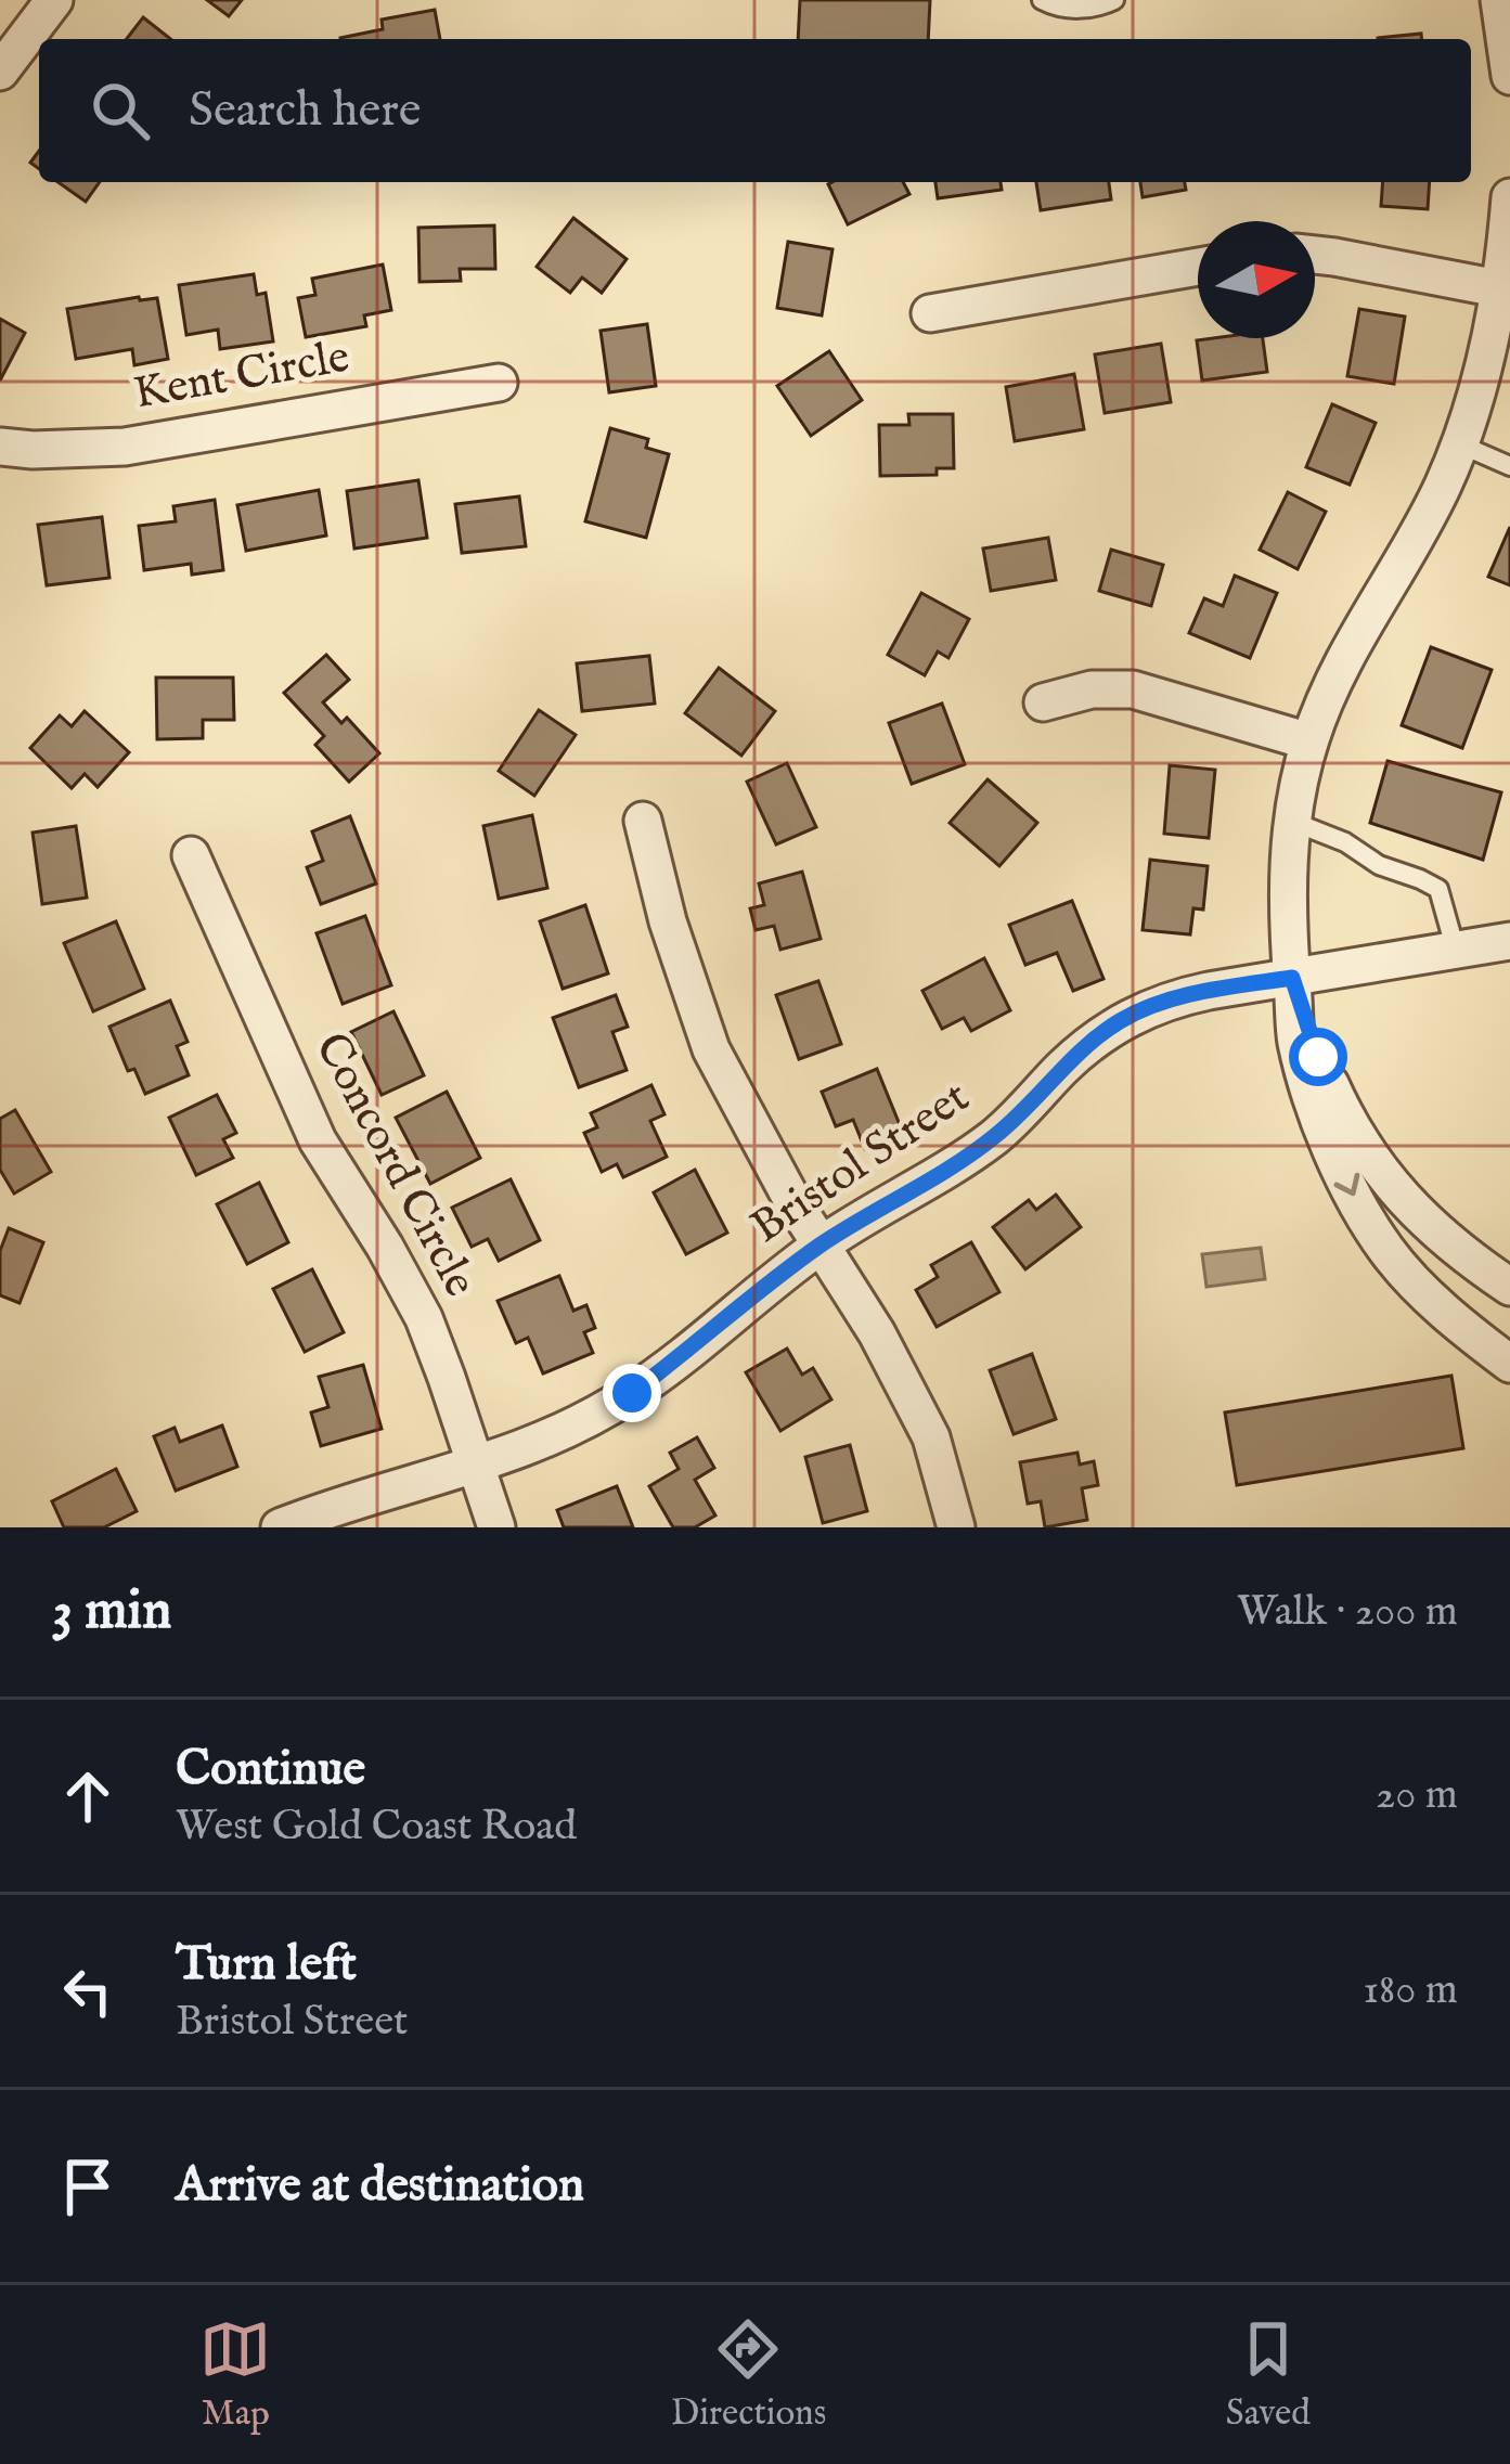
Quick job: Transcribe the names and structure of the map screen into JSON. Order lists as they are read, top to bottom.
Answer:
{
  "streets": {
    "street": ["Kent Circle", "Bristol Street", "Concord Circle"]
  },
  "crossings": [
    ["Bristol Street", "Concord Circle"]
  ],
  "north": "right",
  "page": {
    "search": "Search here",
    "heading": ["3 min", "Walk · 200 m"],
    "list": [
      ["Continue", "West Gold Coast Road", "20 m"],
      ["Turn left", "Bristol Street", "180 m"],
      "Arrive at destination"
    ],
    "nav": ["Map", "Directions", "Saved"]
  }
}
